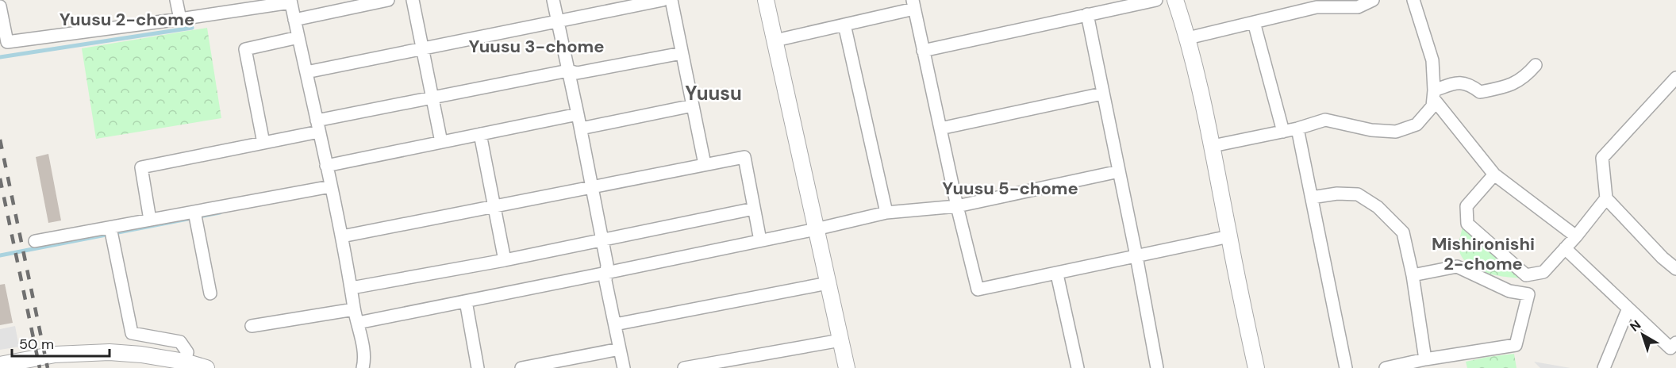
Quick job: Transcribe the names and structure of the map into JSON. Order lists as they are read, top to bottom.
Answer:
{
  "districts": [
    "Yuusu 2-chome",
    "Yuusu 3-chome",
    "Yuusu",
    "Yuusu 5-chome",
    "Mishironishi 2-chome"
  ],
  "scale_bar": "50 m",
  "north": "top left"
}
